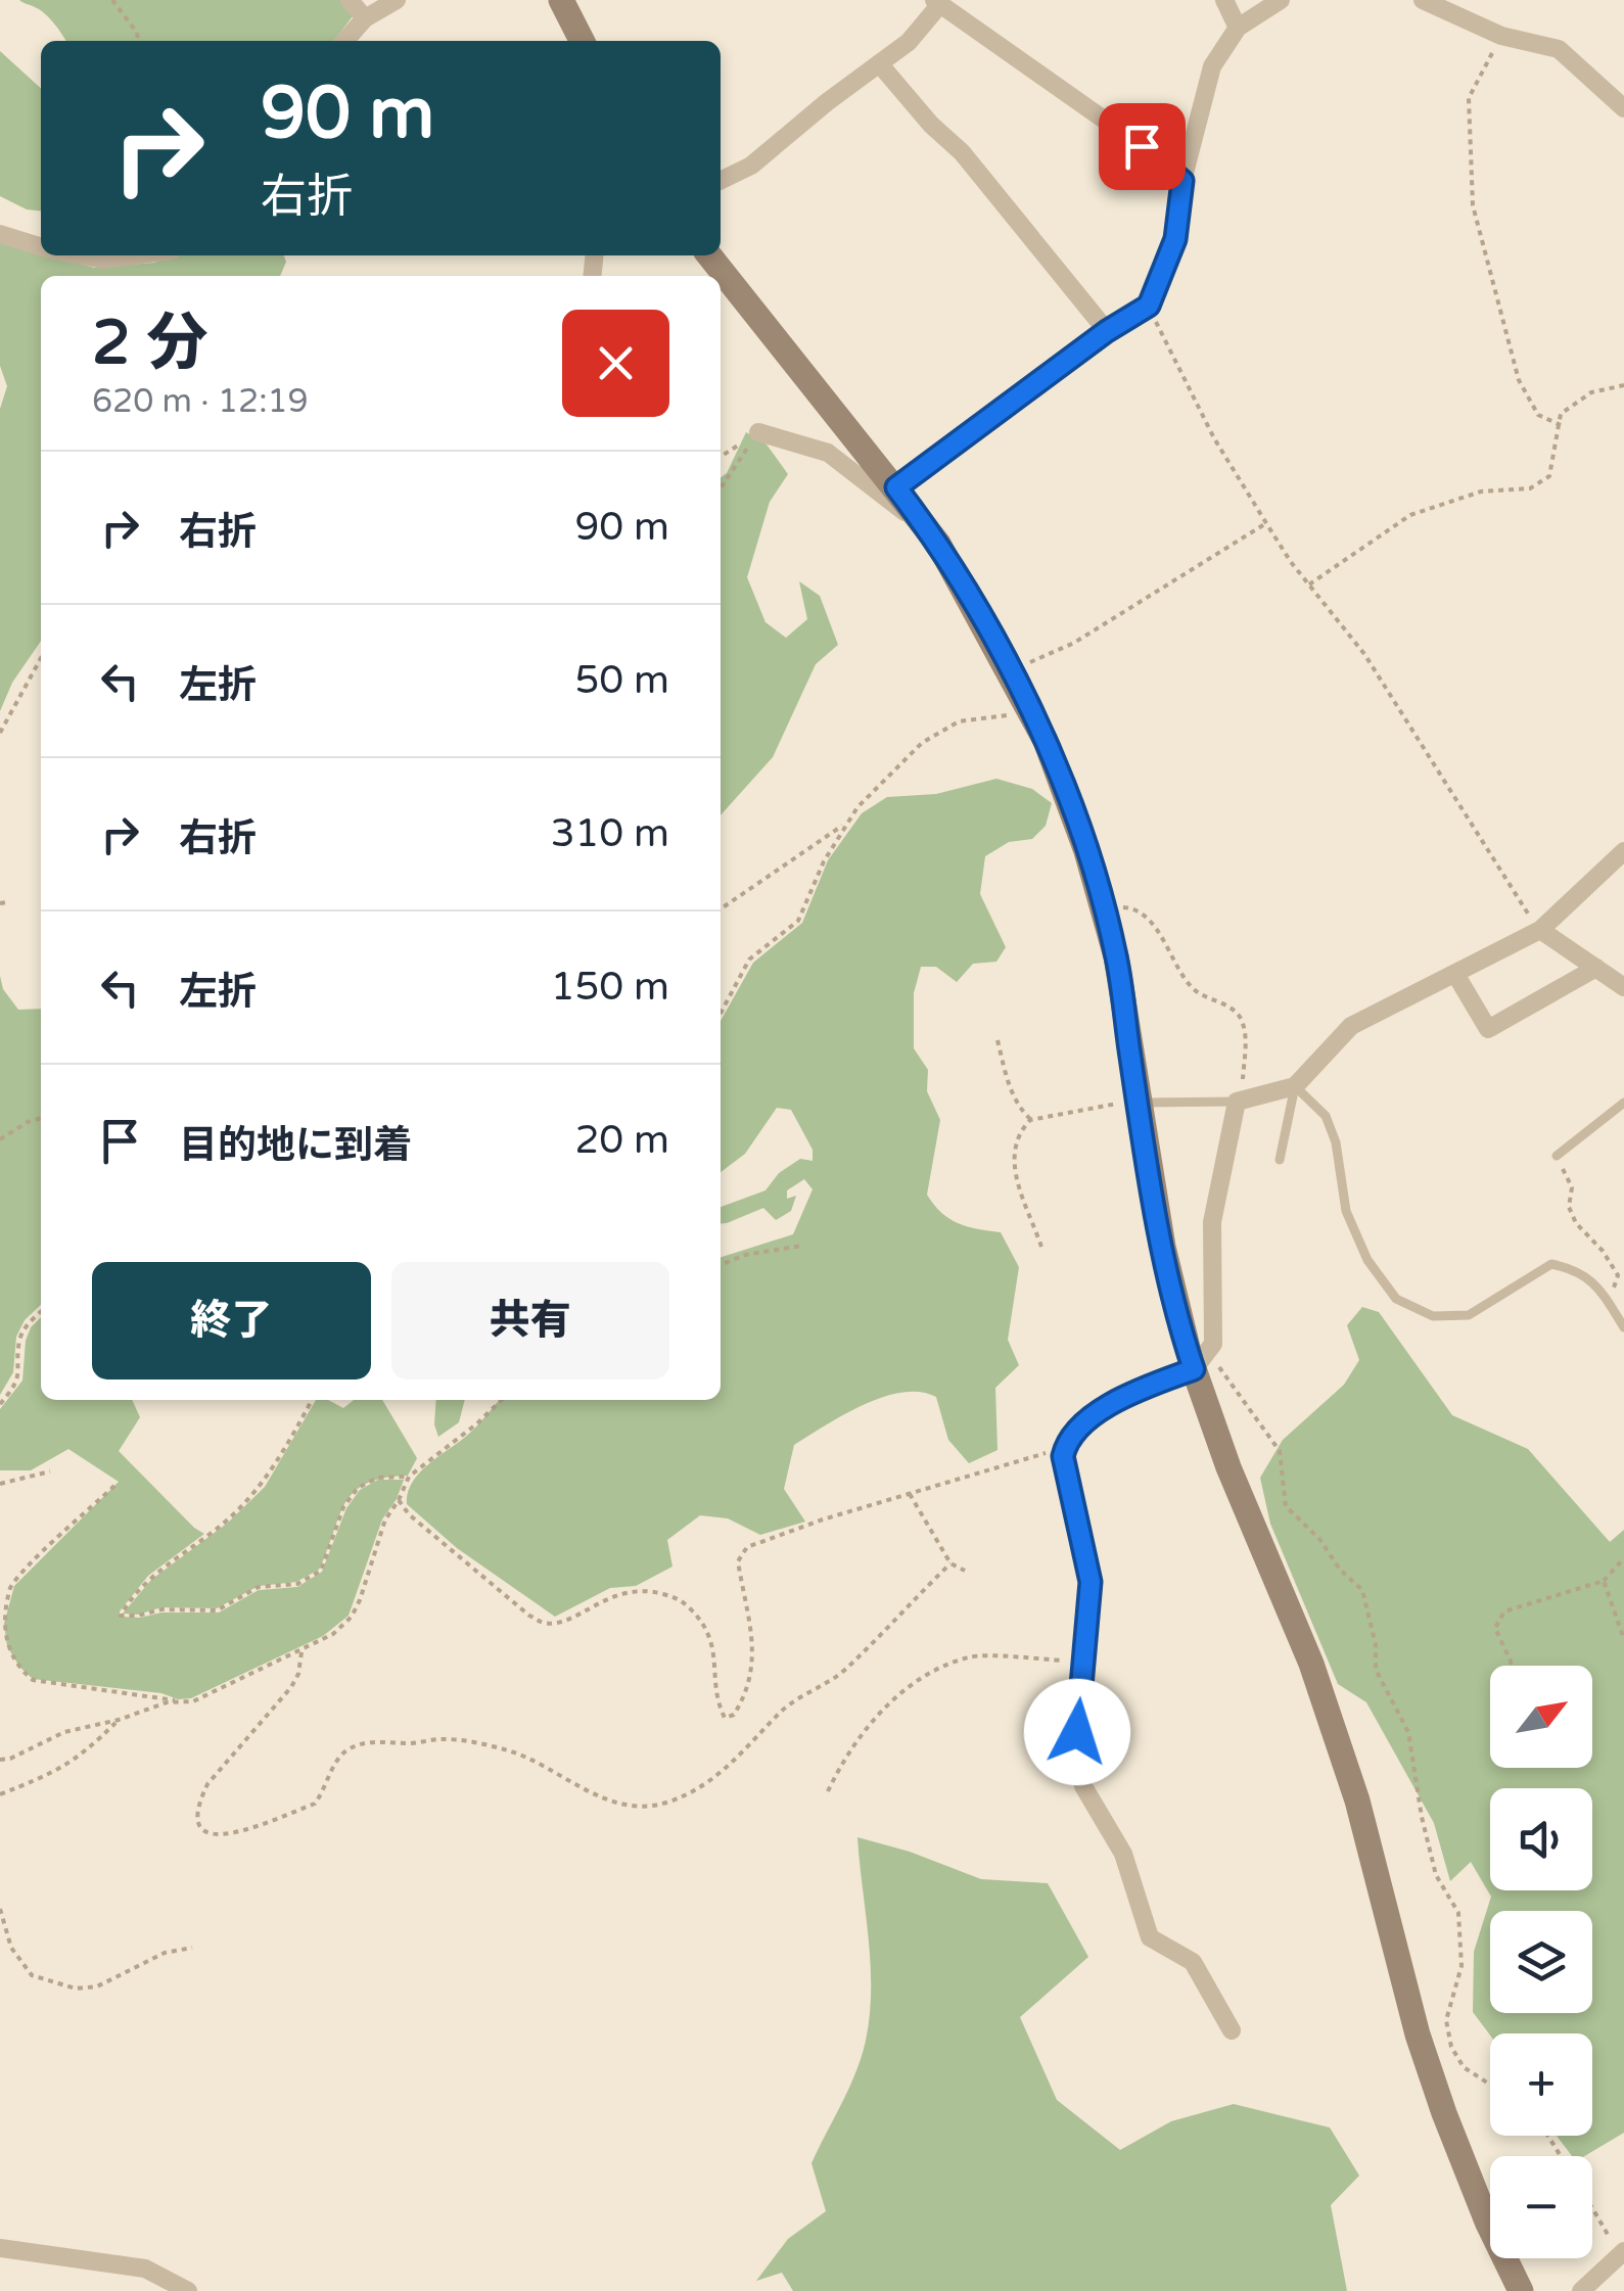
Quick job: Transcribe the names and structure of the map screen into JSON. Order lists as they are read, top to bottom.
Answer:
{
  "north": "top right",
  "page": {
    "turn": ["90 m", "右折"],
    "heading": ["2 分", "620 m · 12:19"],
    "list": [
      {
        "name": "右折",
        "value": "90 m"
      },
      {
        "name": "左折",
        "value": "50 m"
      },
      {
        "name": "右折",
        "value": "310 m"
      },
      {
        "name": "左折",
        "value": "150 m"
      },
      {
        "name": "目的地に到着",
        "value": "20 m"
      }
    ],
    "buttons": ["終了", "共有"],
    "map_buttons": ["+", "−"]
  }
}
